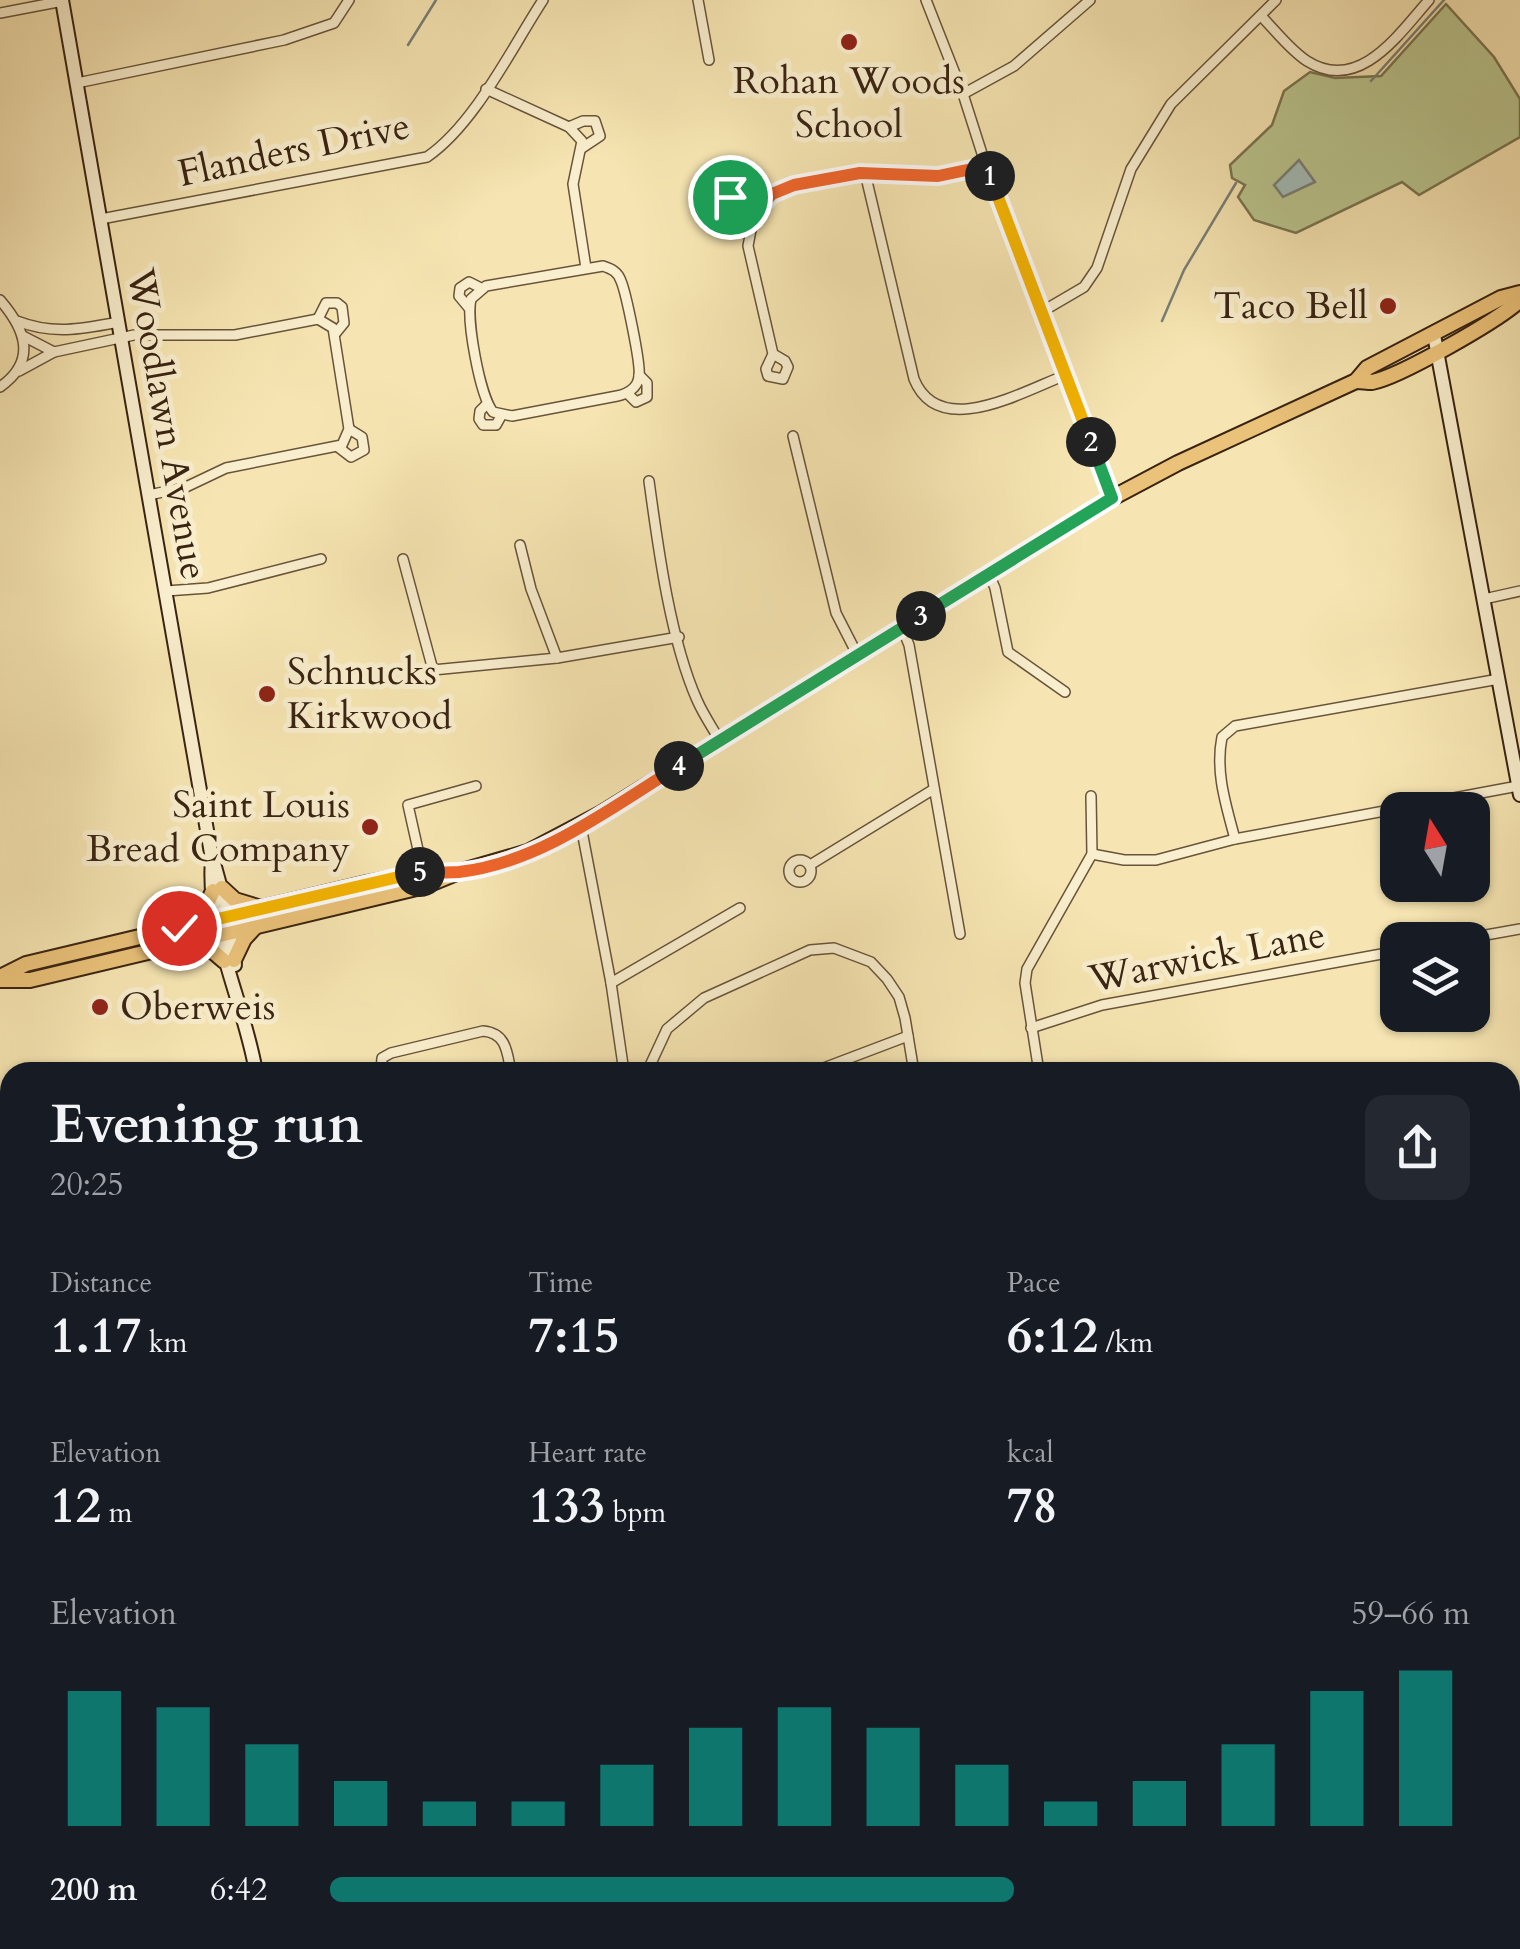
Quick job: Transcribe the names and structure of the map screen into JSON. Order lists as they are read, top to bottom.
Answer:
{
  "streets": {
    "street": ["Flanders Drive", "Woodlawn Avenue", "Warwick Lane"]
  },
  "crossings": [
    ["Flanders Drive", "Woodlawn Avenue"]
  ],
  "places": [
    "Rohan Woods School",
    "Taco Bell",
    "Schnucks Kirkwood",
    "Saint Louis Bread Company",
    "Oberweis"
  ],
  "north": "top",
  "page": {
    "pins": [
      "1",
      "2",
      "3",
      "4",
      "5"
    ],
    "heading": ["Evening run", "20:25"],
    "stats": [
      ["Distance", "1.17 km"],
      ["Time", "7:15"],
      ["Pace", "6:12 /km"],
      ["Elevation", "12 m"],
      ["Heart rate", "133 bpm"],
      ["kcal", "78"]
    ],
    "chart": ["Elevation", "59–66 m"],
    "list": [
      {
        "name": "200 m",
        "note": "6:42"
      }
    ]
  }
}
